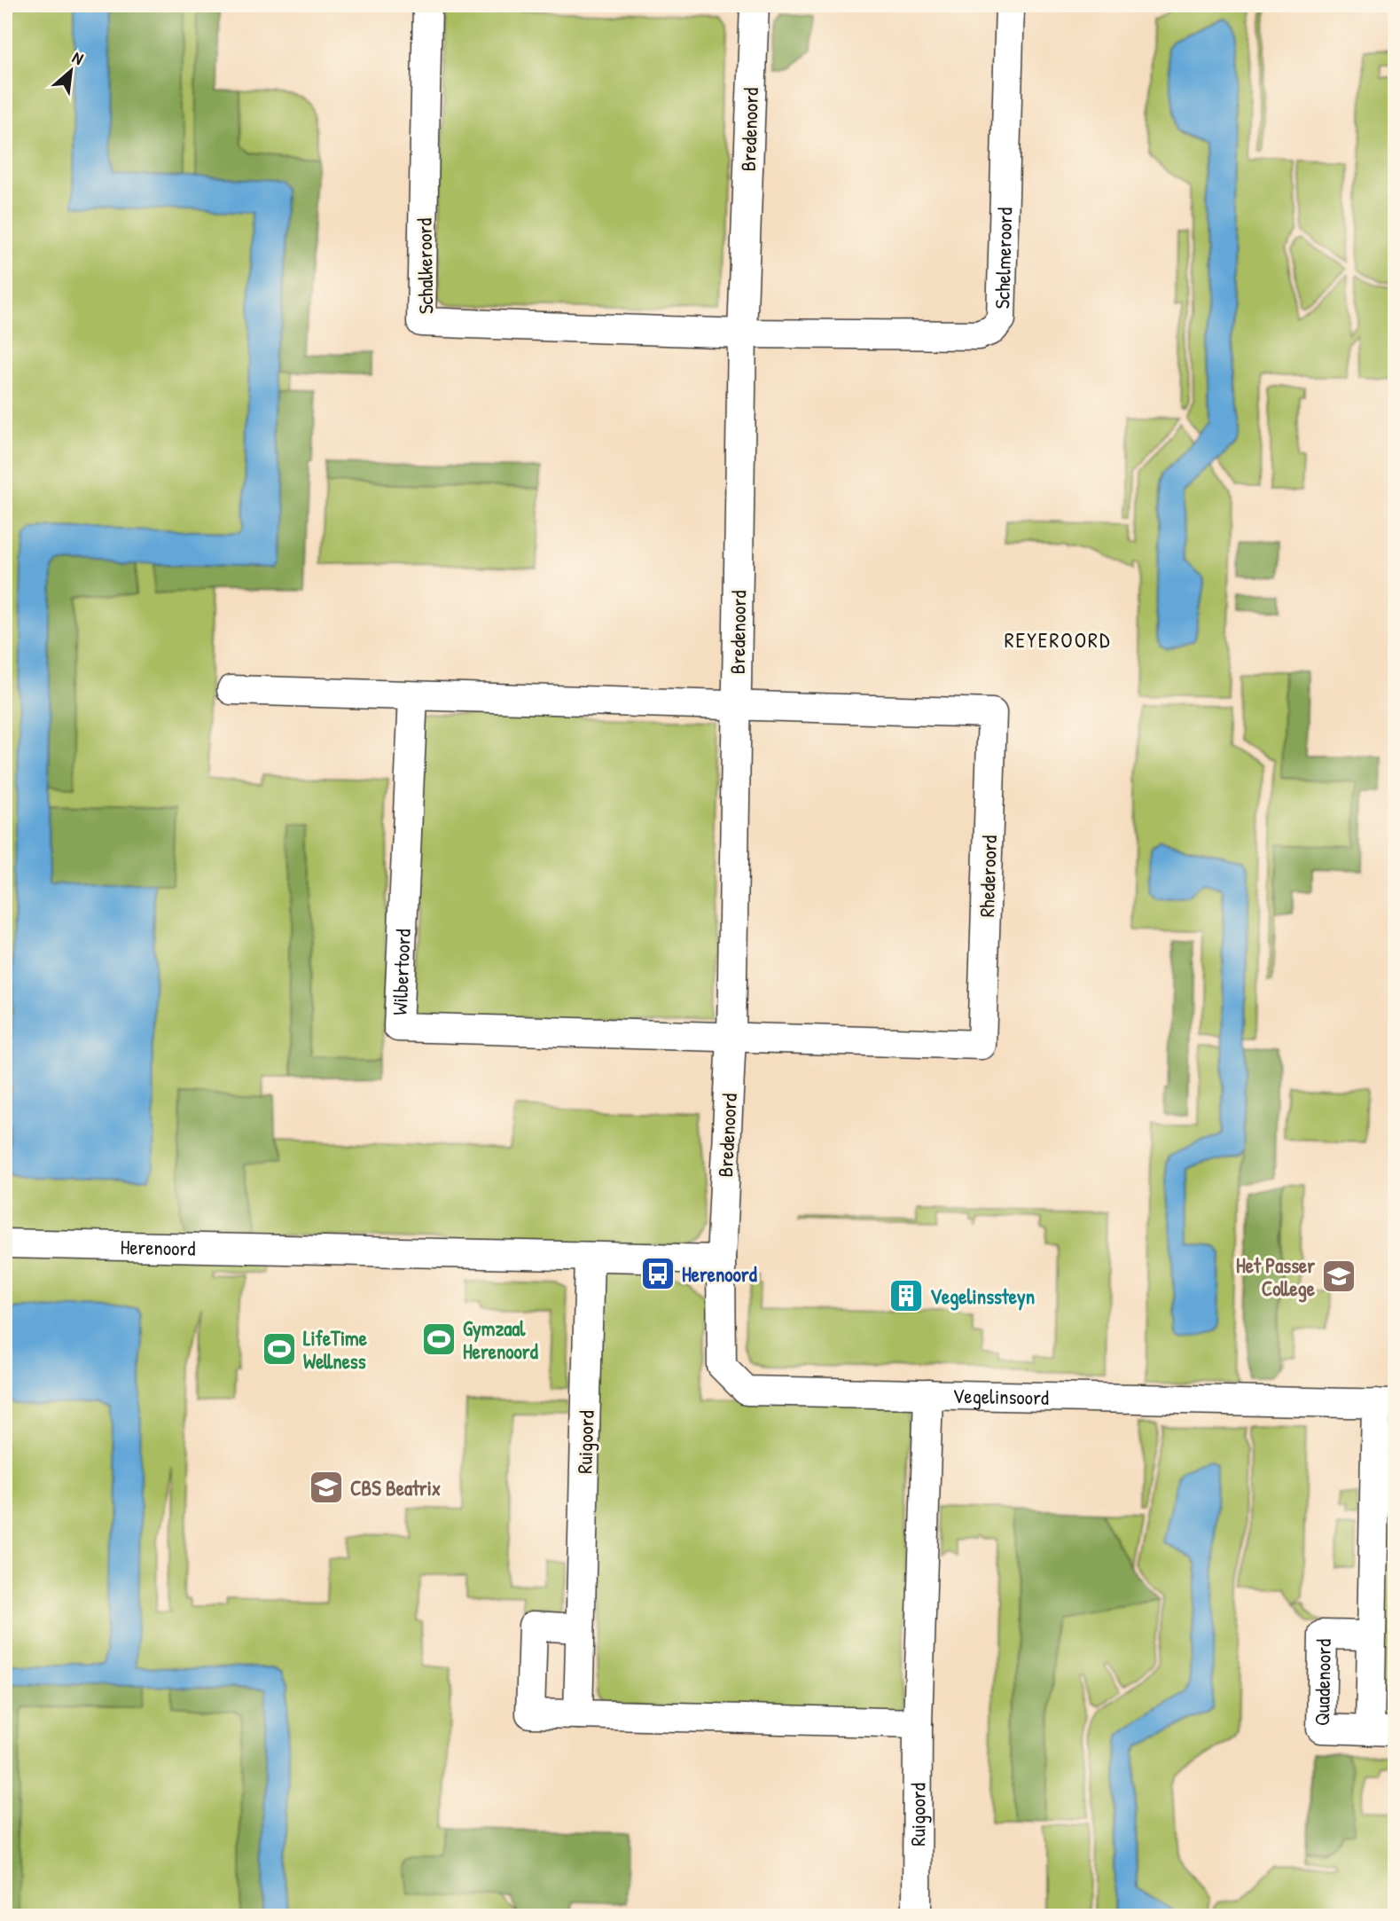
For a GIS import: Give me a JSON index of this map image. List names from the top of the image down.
{
  "streets": {
    "street": [
      "Bredenoord",
      "Schelmeroord",
      "Schalkeroord",
      "Rhederoord",
      "Wilbertoord",
      "Herenoord",
      "Vegelinsoord",
      "Ruigoord",
      "Quadenoord"
    ]
  },
  "crossings": [
    ["Bredenoord", "Schelmeroord"],
    ["Bredenoord", "Schalkeroord"],
    ["Bredenoord", "Rhederoord"],
    ["Bredenoord", "Wilbertoord"],
    ["Bredenoord", "Herenoord"],
    ["Bredenoord", "Vegelinsoord"],
    ["Schelmeroord", "Schalkeroord"],
    ["Rhederoord", "Wilbertoord"],
    ["Herenoord", "Vegelinsoord"],
    ["Herenoord", "Ruigoord"],
    ["Vegelinsoord", "Ruigoord"],
    ["Vegelinsoord", "Quadenoord"]
  ],
  "districts": ["REYEROORD"],
  "places": {
    "bus stop": ["Herenoord"],
    "school or university": ["Het Passer College", "CBS Beatrix"],
    "building": ["Vegelinssteyn"],
    "sports": ["Gymzaal Herenoord", "LifeTime Wellness"]
  },
  "north": "top right"
}
